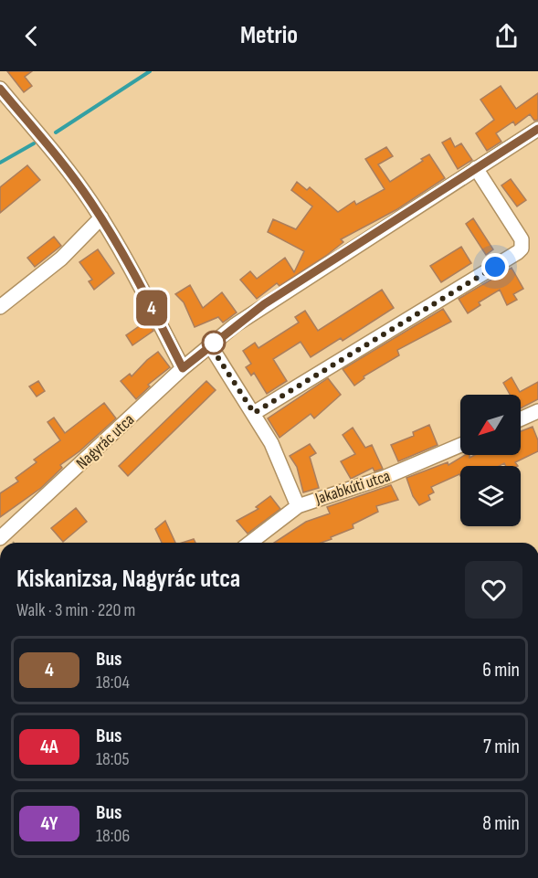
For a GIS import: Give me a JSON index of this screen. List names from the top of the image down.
{
  "streets": {
    "street": ["Nagyrác utca", "Jakabkúti utca"]
  },
  "lines": ["bus line 4"],
  "north": "bottom left",
  "page": {
    "header": "Metrio",
    "on_map": "4",
    "heading": ["Kiskanizsa, Nagyrác utca", "Walk · 3 min · 220 m"],
    "list": [
      {
        "mark": "4",
        "name": "Bus",
        "note": "18:04",
        "value": "6 min"
      },
      {
        "mark": "4A",
        "name": "Bus",
        "note": "18:05",
        "value": "7 min"
      },
      {
        "mark": "4Y",
        "name": "Bus",
        "note": "18:06",
        "value": "8 min"
      }
    ]
  }
}
